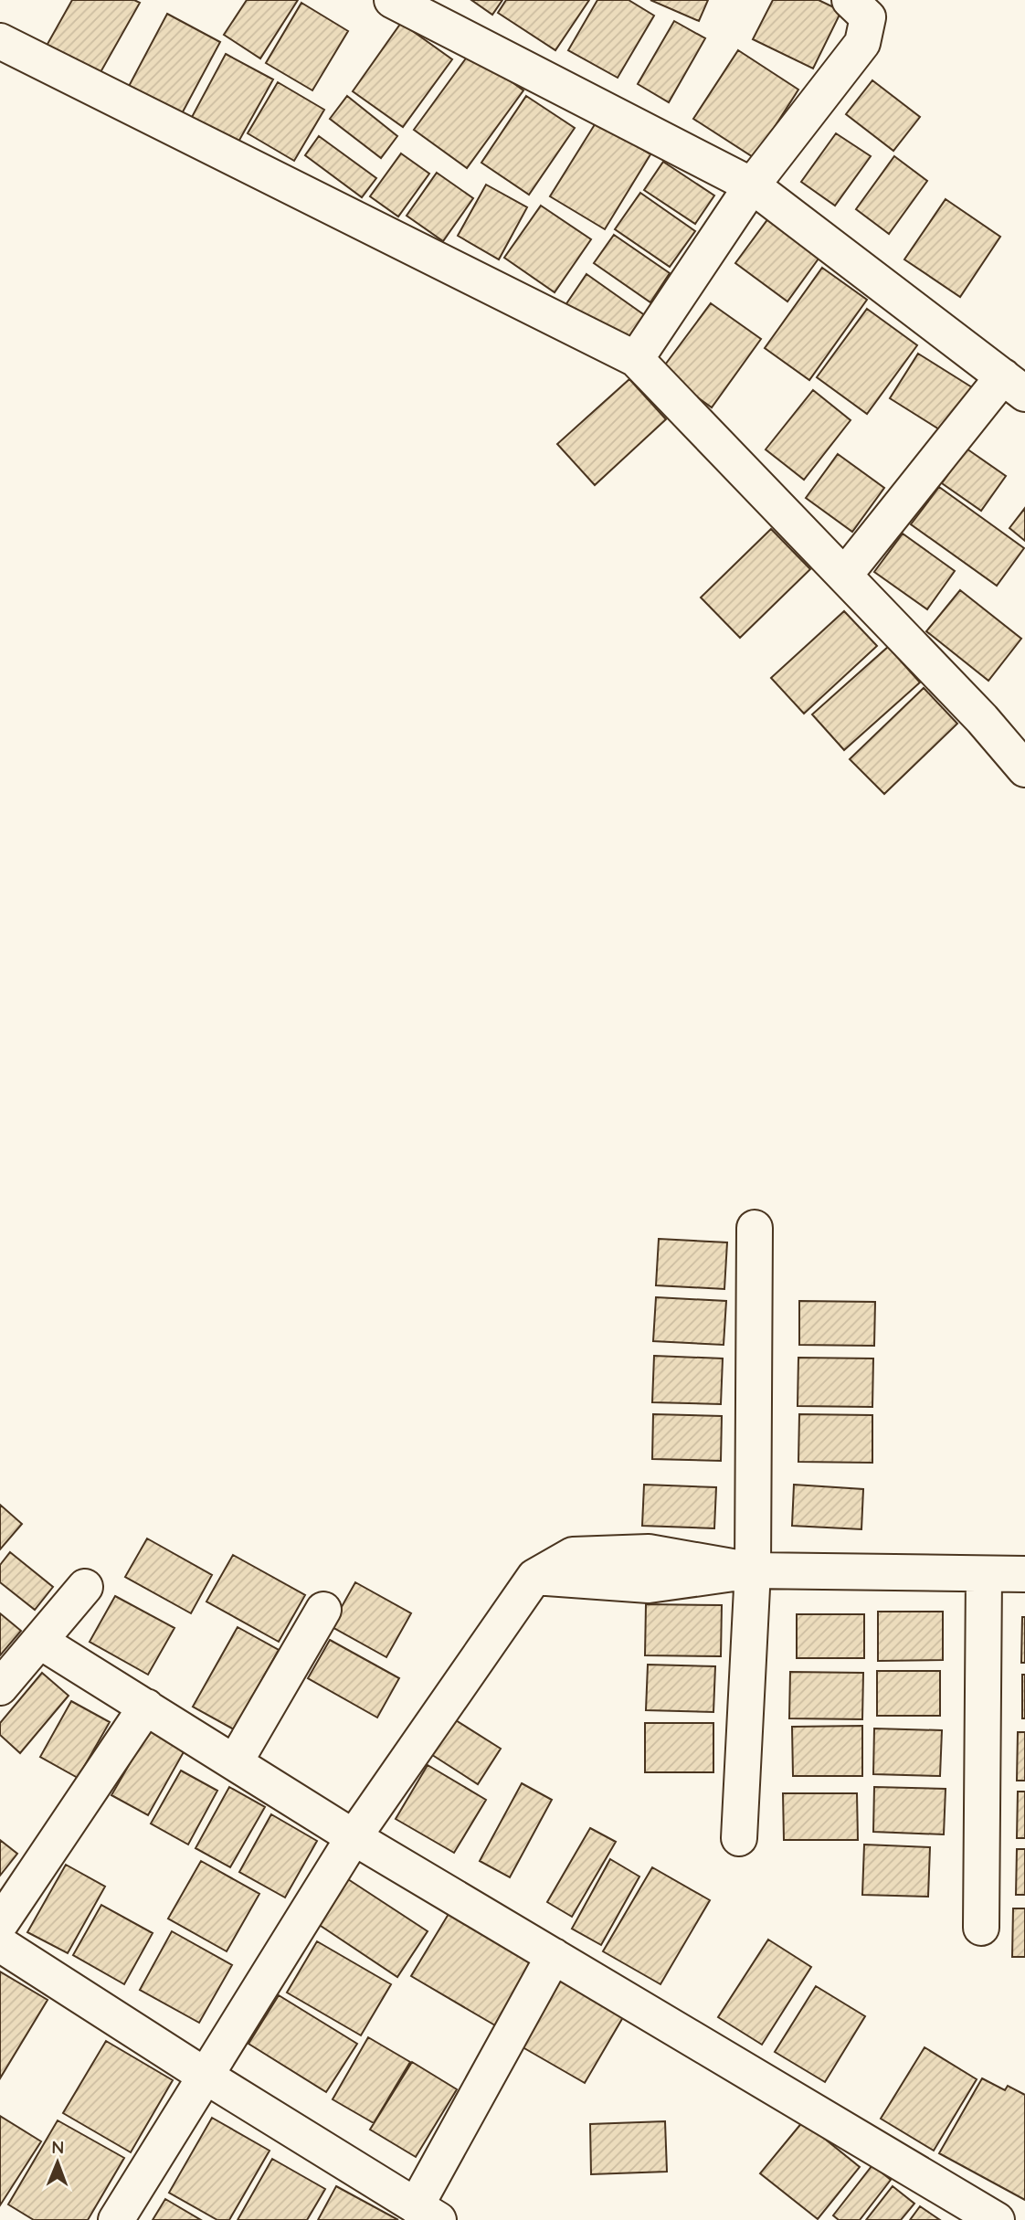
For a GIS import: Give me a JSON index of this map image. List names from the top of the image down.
{
  "north": "top"
}
